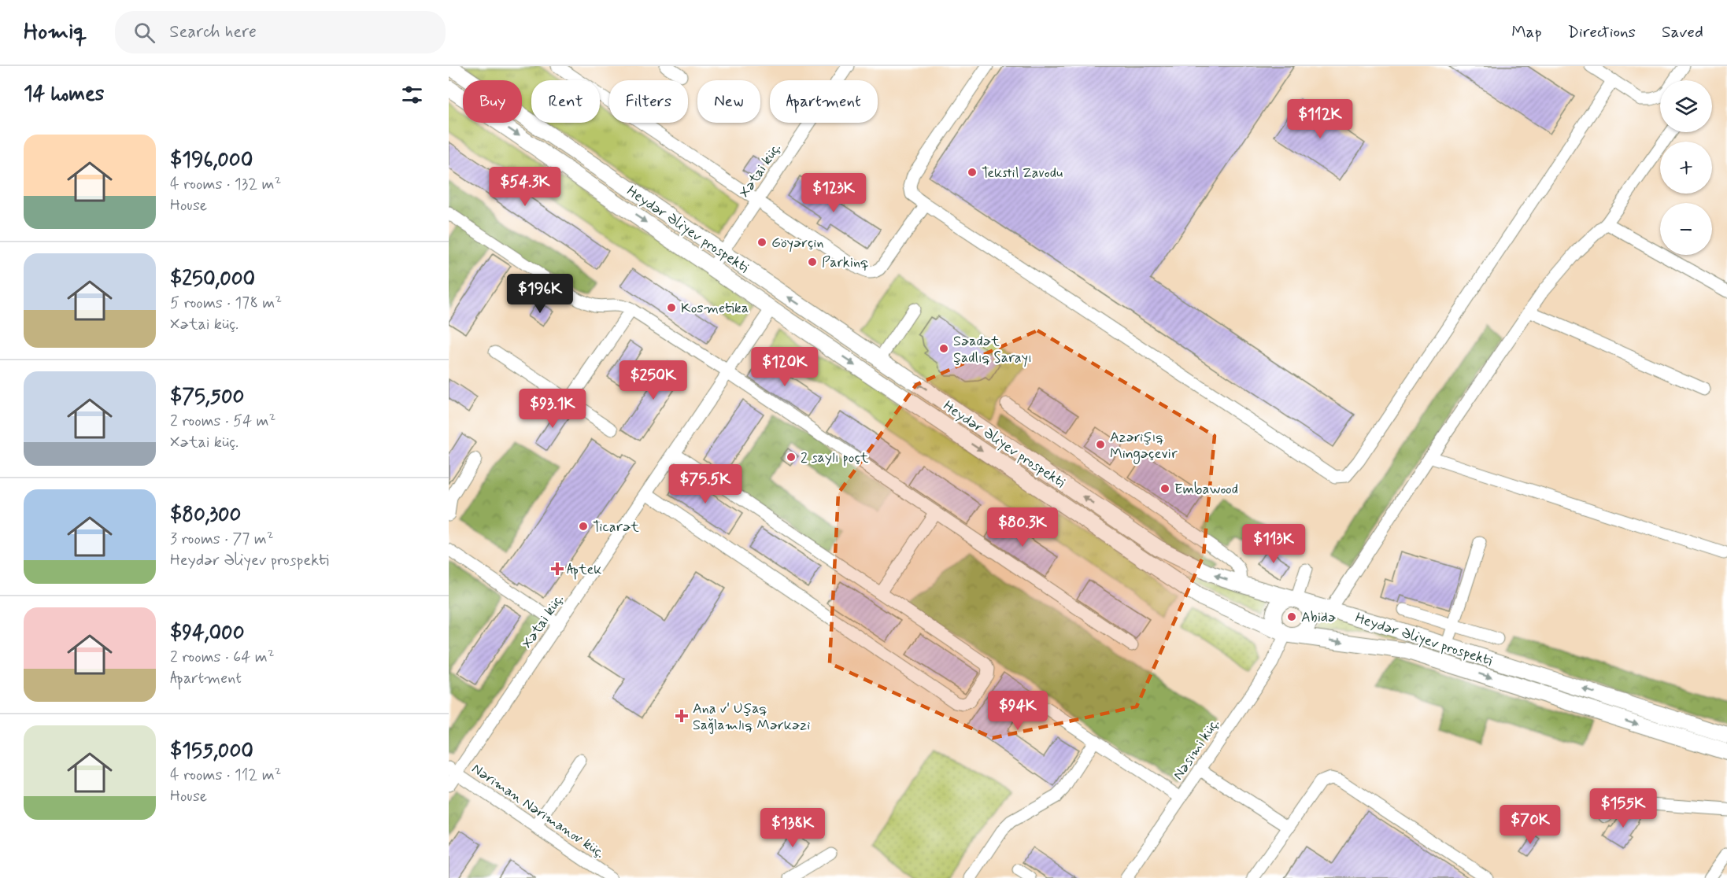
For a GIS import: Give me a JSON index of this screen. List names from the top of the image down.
{
  "streets": {
    "main road": ["Heydər Əliyev prospekti"],
    "street": ["Xətai küç.", "Nəsimi küç.", "Nəriman Nərimanov küç."]
  },
  "crossings": [
    ["Xətai küç.", "Heydər Əliyev prospekti"],
    ["Xətai küç.", "Nəriman Nərimanov küç."],
    ["Heydər Əliyev prospekti", "Nəsimi küç."]
  ],
  "places": {
    "other": [
      "Tekstil Zavodu",
      "Göyərçin",
      "Parkinq",
      "Kosmetika",
      "Səadət Şadlıq Sarayı",
      "Azərişıq Mingəçevir",
      "2 saylı poçt",
      "Embawood",
      "Ticarət",
      "Abidə"
    ],
    "health": ["Aptek", "Ana v' Uşaq Sağlamlıq Mərkəzi"]
  },
  "page": {
    "header": "Homiq",
    "search": "Search here",
    "nav": ["Map", "Directions", "Saved"],
    "heading": "14 homes",
    "map_buttons": ["+", "−"],
    "chip": [
      "Buy",
      "Rent",
      "Filters",
      "New",
      "Apartment"
    ],
    "price": [
      "$112K",
      "$54.3K",
      "$123K",
      "$196K",
      "$120K",
      "$250K",
      "$93.1K",
      "$75.5K",
      "$80.3K",
      "$113K",
      "$94K",
      "$155K",
      "$70K",
      "$138K"
    ],
    "list": [
      {
        "name": "$196,000",
        "note": "4 rooms · 132 m² · House"
      },
      {
        "name": "$250,000",
        "note": "5 rooms · 178 m² · Xətai küç."
      },
      {
        "name": "$75,500",
        "note": "2 rooms · 54 m² · Xətai küç."
      },
      {
        "name": "$80,300",
        "note": "3 rooms · 77 m² · Heydər Əliyev prospekti"
      },
      {
        "name": "$94,000",
        "note": "2 rooms · 64 m² · Apartment"
      },
      {
        "name": "$155,000",
        "note": "4 rooms · 112 m² · House"
      }
    ]
  }
}
